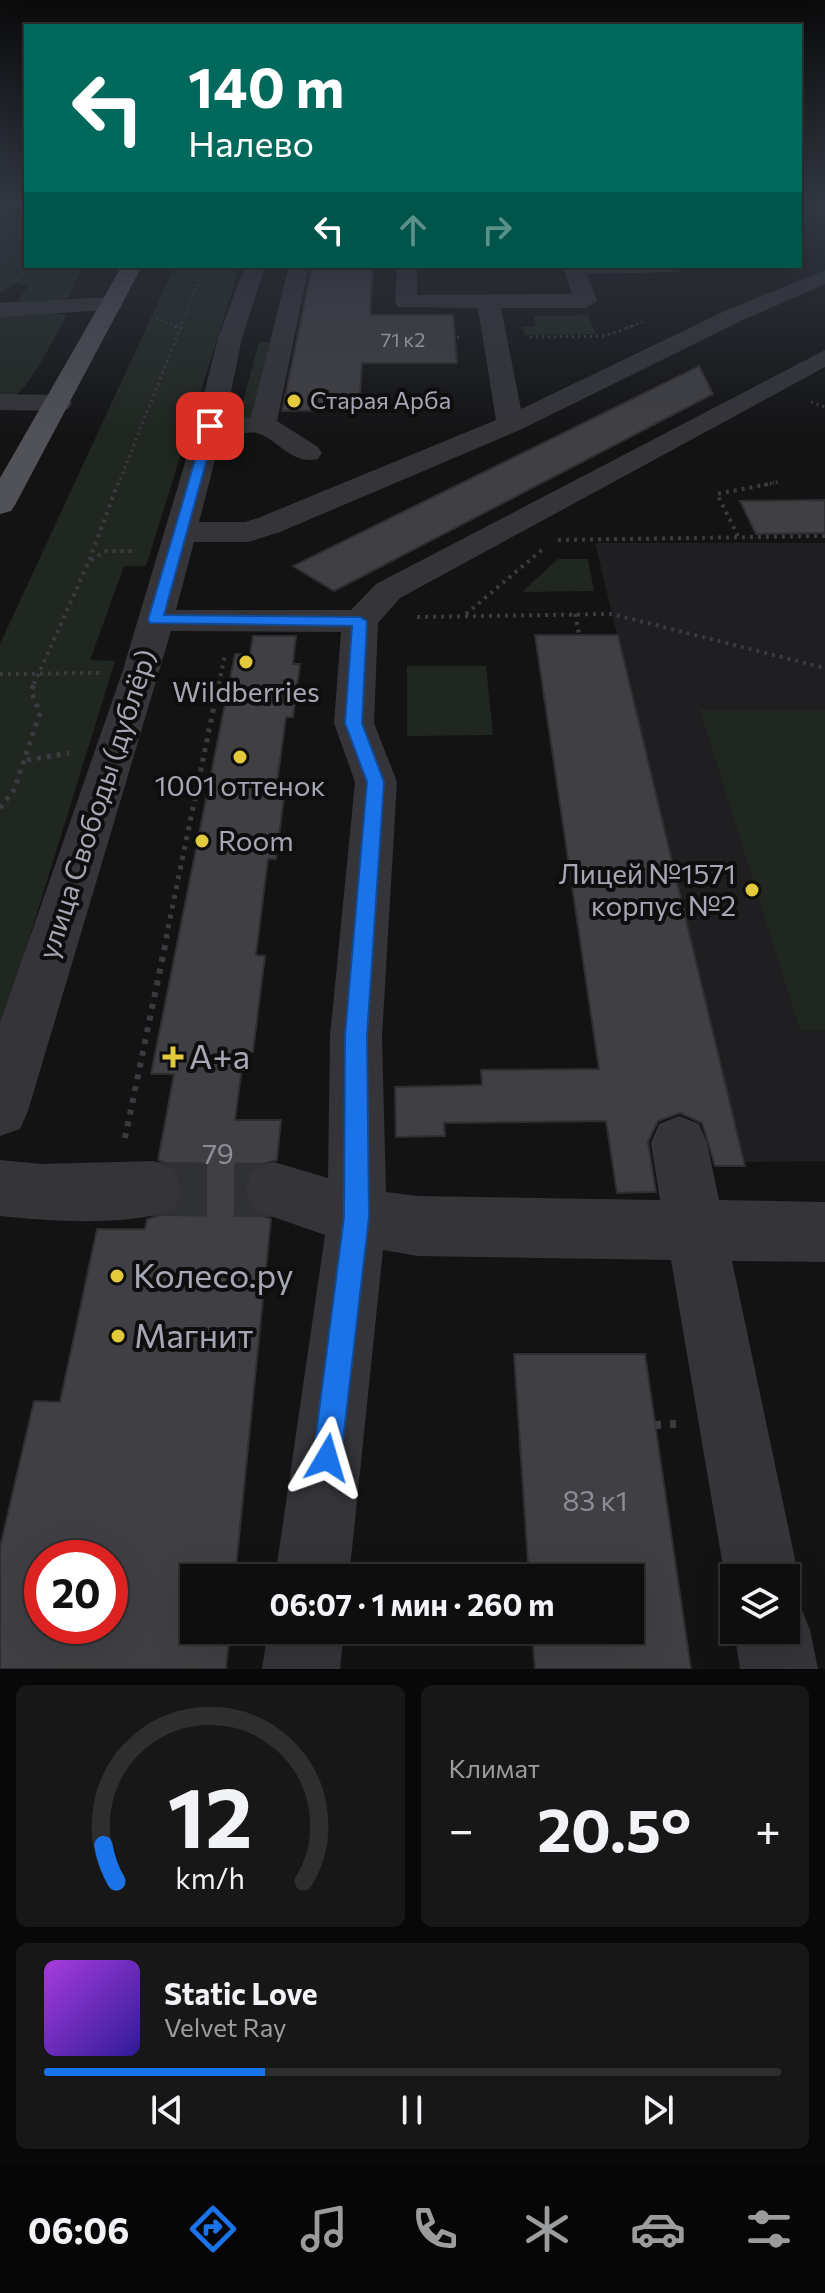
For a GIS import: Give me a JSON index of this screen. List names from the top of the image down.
{
  "streets": {
    "street": ["улица Свободы (дублёр)"]
  },
  "places": {
    "other": [
      "Старая Арба",
      "Wildberries",
      "1001 оттенок",
      "Room",
      "Лицей №1571 корпус №2",
      "Колесо.ру",
      "Магнит"
    ],
    "health": ["А+а"]
  },
  "house_numbers": ["71 к2", "79", "83 к1"],
  "page": {
    "turn": ["140 m", "Налево"],
    "limit": "20",
    "trip": "06:07 · 1 мин · 260 m",
    "tile": "Климат",
    "heat": ["−", "20.5°", "+"],
    "song": ["Static Love", "Velvet Ray"],
    "tabs": "06:06",
    "gauge": ["12", "km/h"]
  }
}
